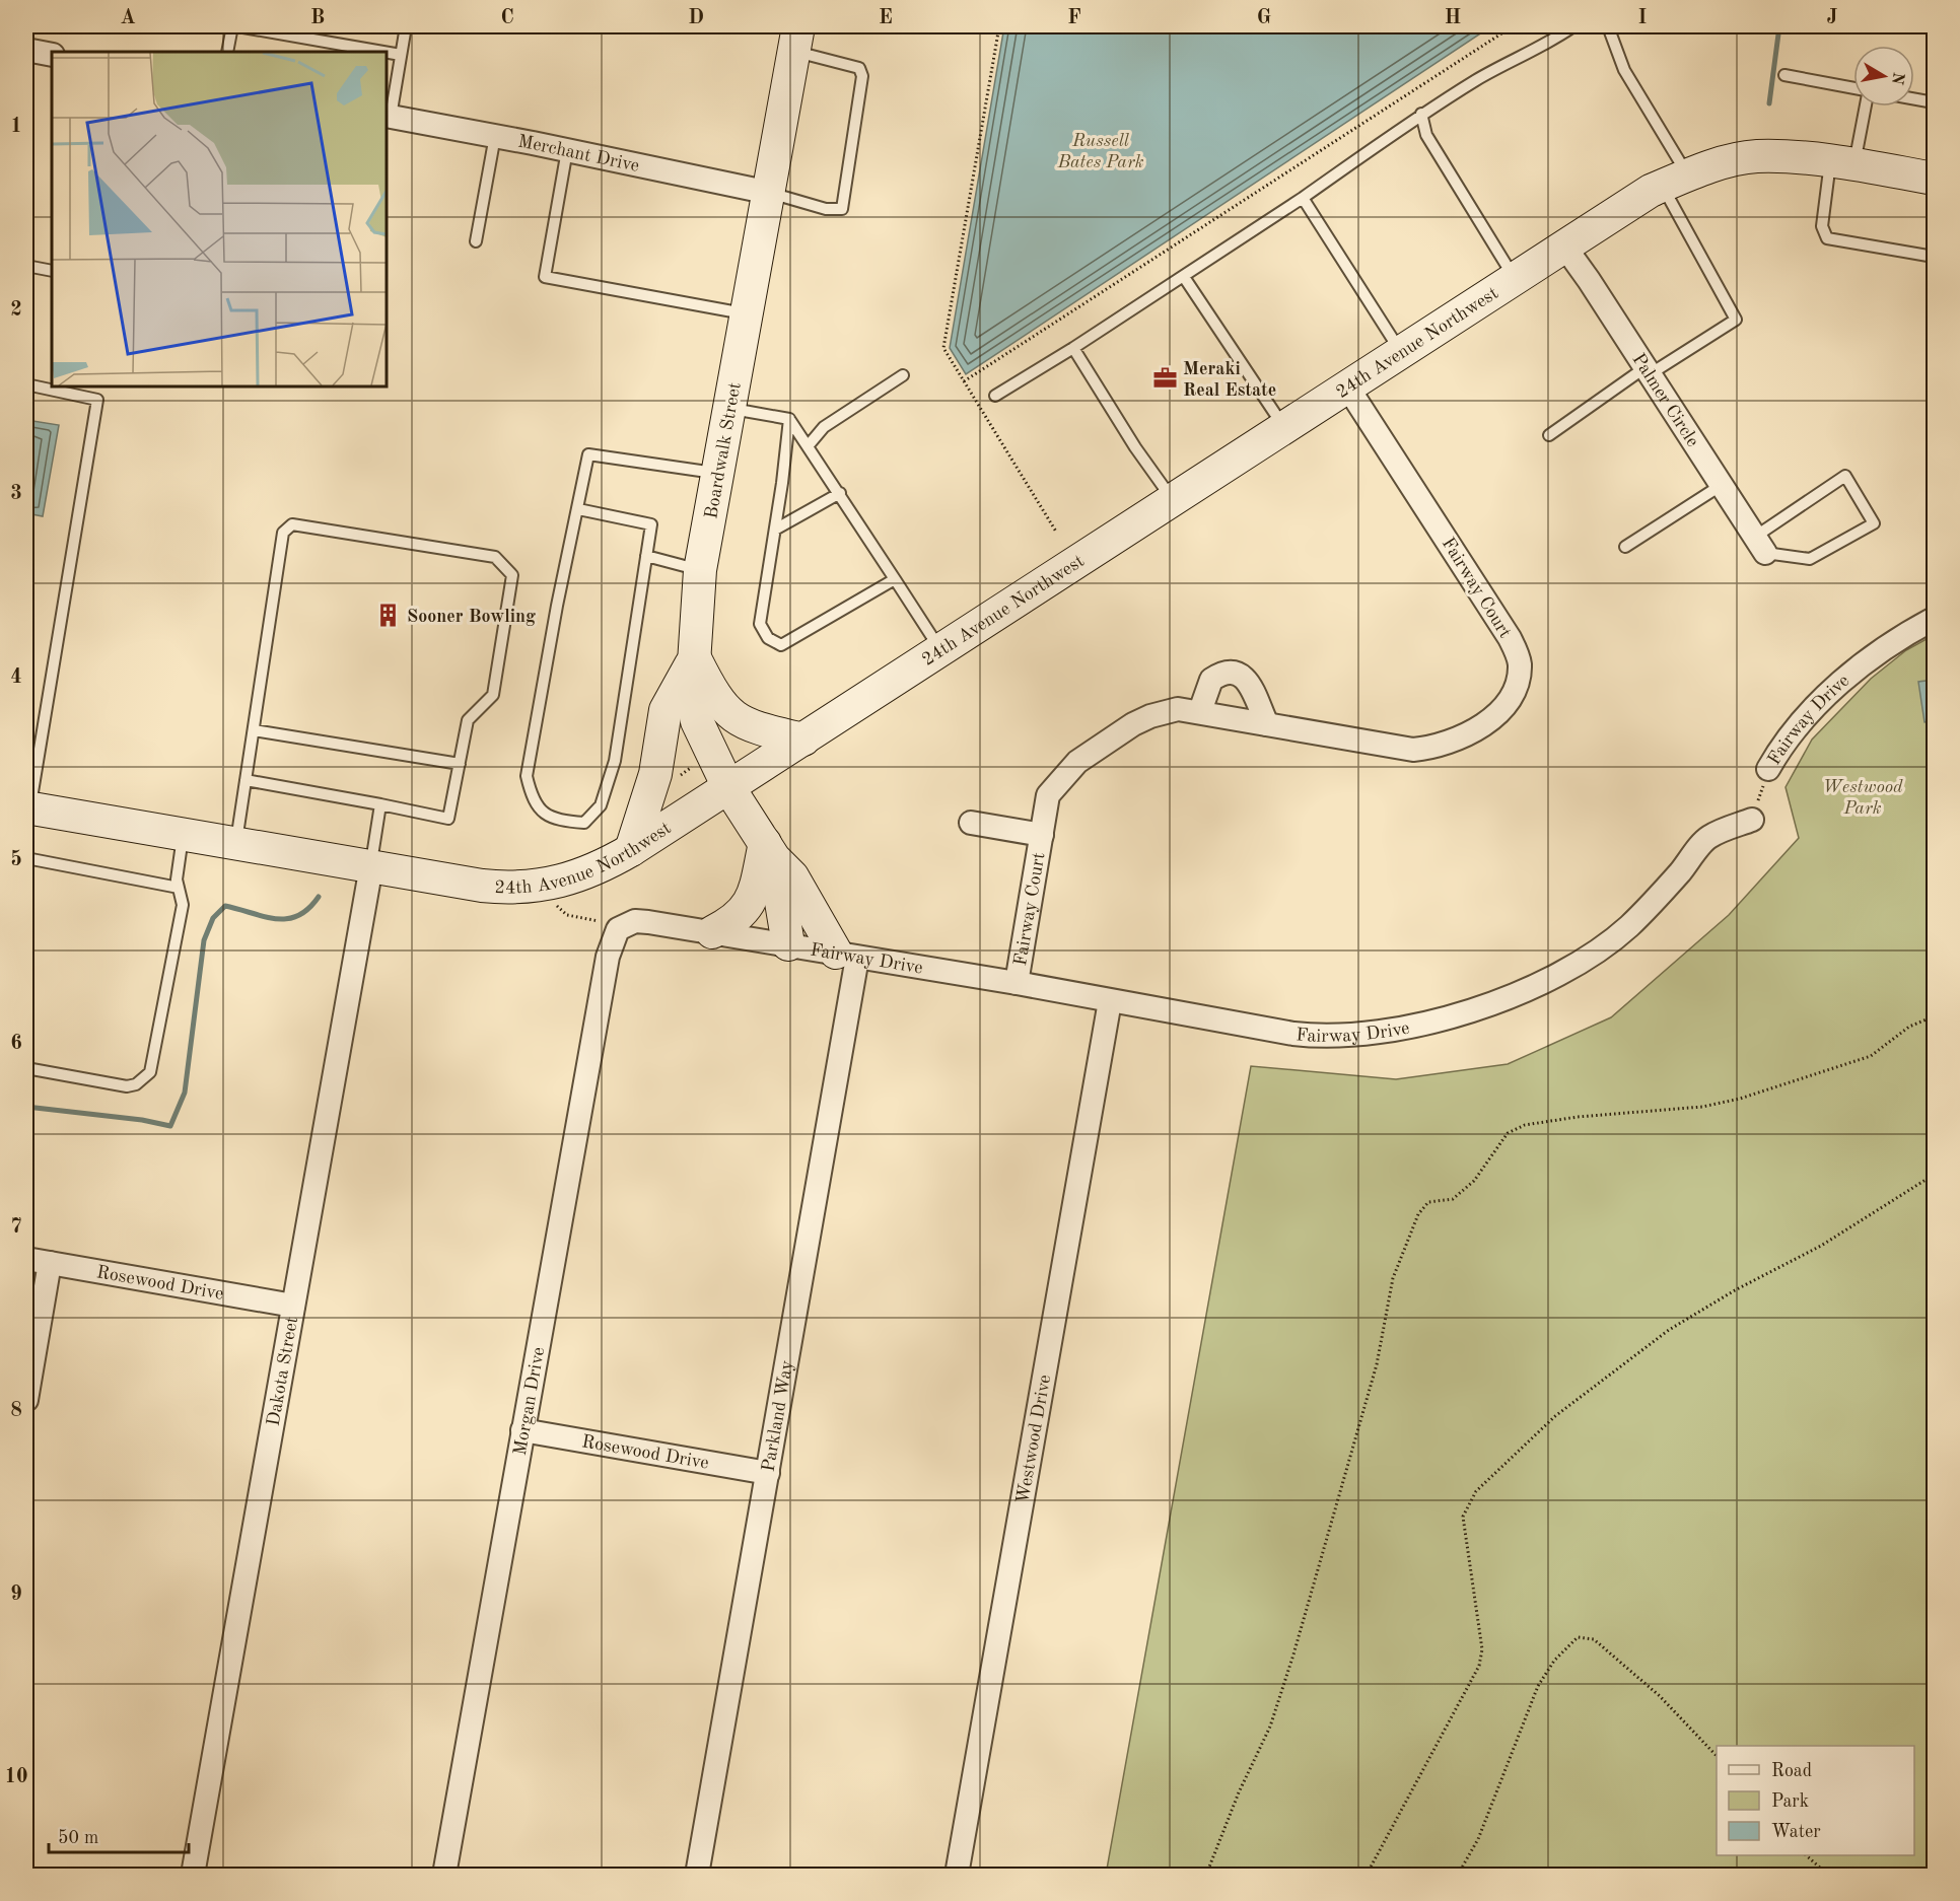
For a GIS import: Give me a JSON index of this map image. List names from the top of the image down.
{
  "streets": {
    "main road": ["24th Avenue Northwest", "Boardwalk Street"],
    "street": [
      "Merchant Drive",
      "Palmer Circle",
      "Fairway Court",
      "Fairway Drive",
      "Rosewood Drive",
      "Dakota Street",
      "Morgan Drive",
      "Parkland Way",
      "Westwood Drive"
    ]
  },
  "crossings": [
    ["Merchant Drive", "Boardwalk Street"],
    ["24th Avenue Northwest", "Palmer Circle"],
    ["24th Avenue Northwest", "Boardwalk Street"],
    ["24th Avenue Northwest", "Fairway Court"],
    ["24th Avenue Northwest", "Dakota Street"],
    ["Fairway Court", "Fairway Drive"],
    ["Fairway Drive", "Morgan Drive"],
    ["Fairway Drive", "Parkland Way"],
    ["Fairway Drive", "Westwood Drive"],
    ["Rosewood Drive", "Dakota Street"],
    ["Rosewood Drive", "Morgan Drive"],
    ["Rosewood Drive", "Parkland Way"]
  ],
  "parks": ["Russell Bates Park", "Westwood Park"],
  "places": {
    "office": ["Meraki Real Estate"],
    "building": ["Sooner Bowling"]
  },
  "legend": ["Road", "Park", "Water"],
  "scale_bar": "50 m",
  "north": "right",
  "grid": {
    "columns": [
      "A",
      "B",
      "C",
      "D",
      "E",
      "F",
      "G",
      "H",
      "I",
      "J"
    ],
    "rows": [
      "1",
      "2",
      "3",
      "4",
      "5",
      "6",
      "7",
      "8",
      "9",
      "10"
    ]
  }
}
